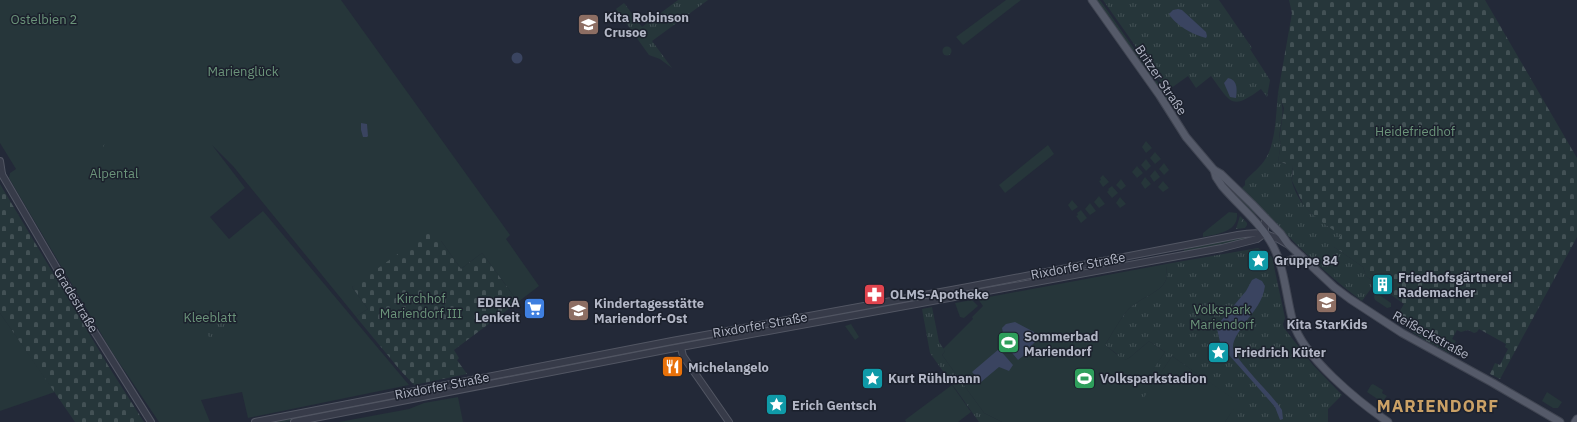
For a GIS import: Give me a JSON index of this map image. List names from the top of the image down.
{
  "streets": {
    "main road": ["Britzer Straße", "Reißeckstraße"],
    "street": ["Rixdorfer Straße", "Gradestraße"]
  },
  "crossings": [
    ["Britzer Straße", "Rixdorfer Straße"],
    ["Britzer Straße", "Reißeckstraße"]
  ],
  "districts": ["MARIENDORF"],
  "parks": [
    "Ostelbien 2",
    "Marienglück",
    "Heidefriedhof",
    "Alpental",
    "Kirchhof Mariendorf III",
    "Volkspark Mariendorf",
    "Kleeblatt"
  ],
  "places": {
    "school or university": ["Kita Robinson Crusoe", "Kita StarKids", "Kindertagesstätte Mariendorf-Ost"],
    "place": [
      "Gruppe 84",
      "Friedrich Küter",
      "Kurt Rühlmann",
      "Erich Gentsch"
    ],
    "building": ["Friedhofsgärtnerei Rademacher"],
    "pharmacy": ["OLMS-Apotheke"],
    "supermarket": ["EDEKA Lenkeit"],
    "sports": ["Sommerbad Mariendorf", "Volksparkstadion"],
    "restaurant": ["Michelangelo"]
  }
}
